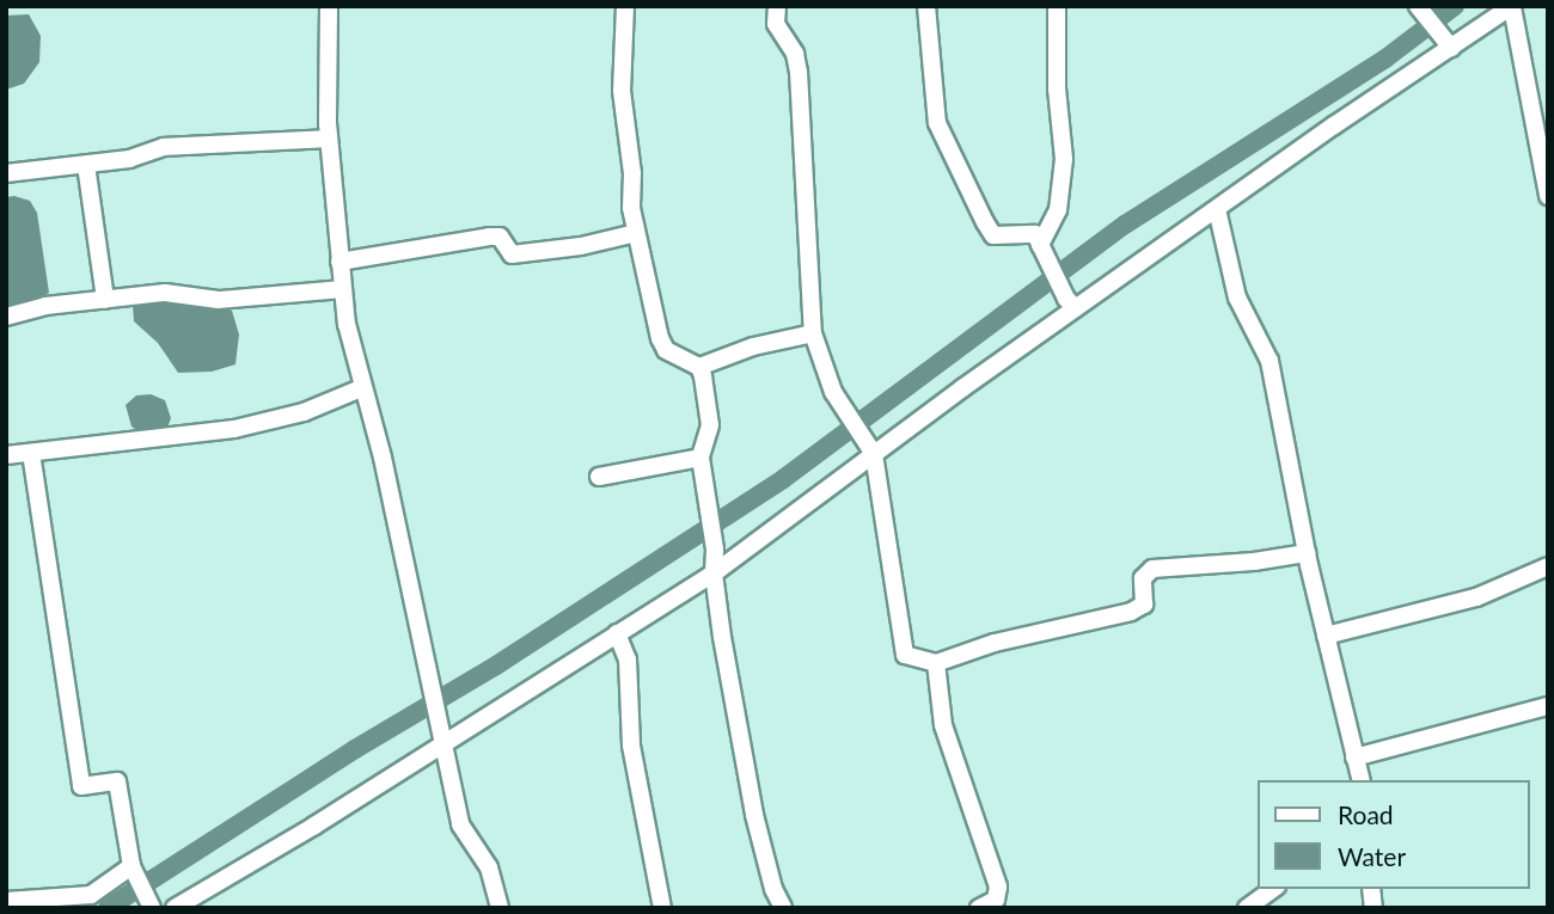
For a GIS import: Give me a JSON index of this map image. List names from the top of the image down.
{
  "legend": ["Road", "Water"]
}
